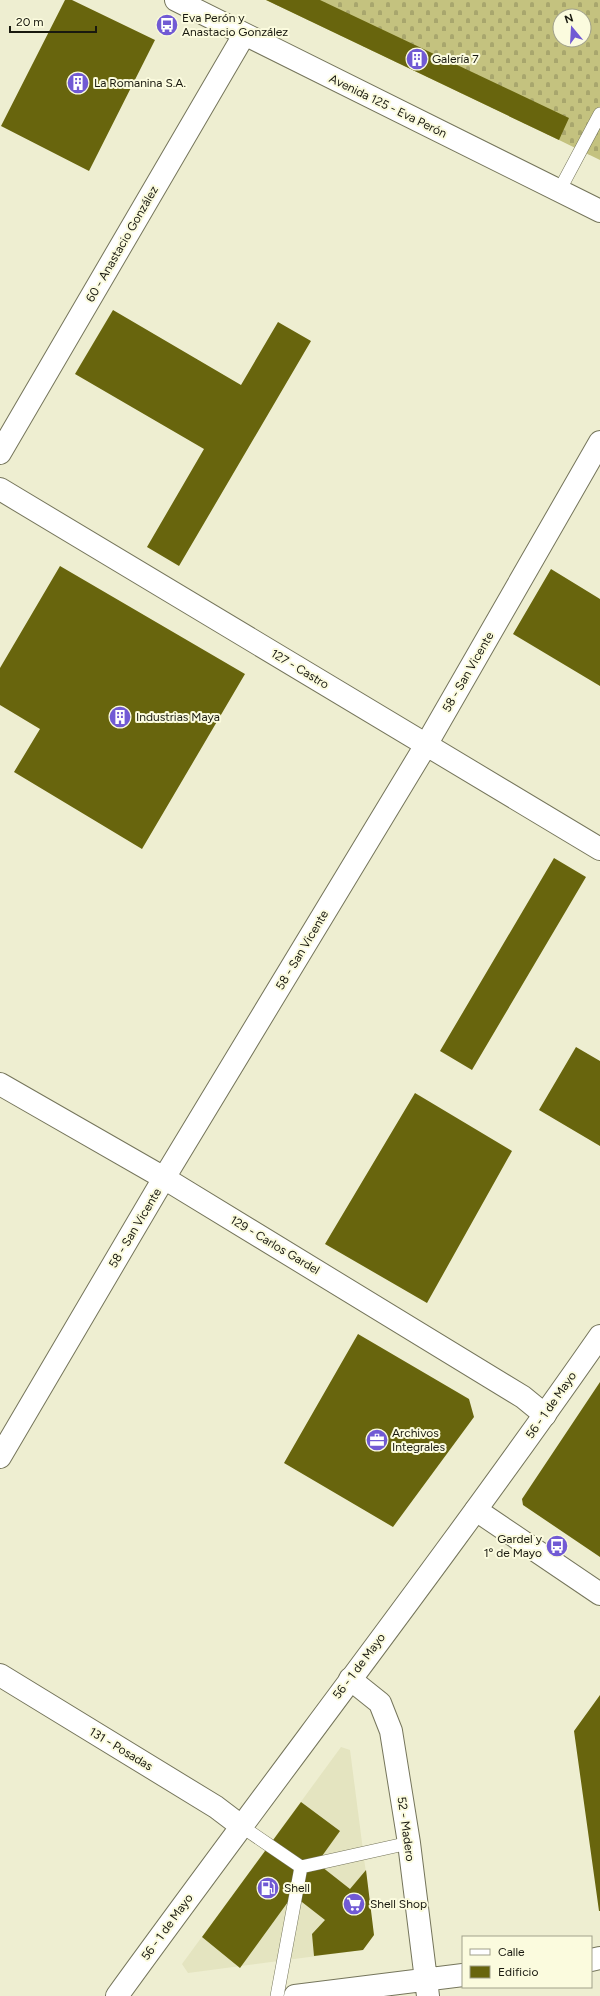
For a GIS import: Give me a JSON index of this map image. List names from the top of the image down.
{
  "streets": {
    "street": [
      "Avenida 125 - Eva Perón",
      "60 - Anastacio González",
      "127 - Castro",
      "58 - San Vicente",
      "129 - Carlos Gardel",
      "56 - 1 de Mayo",
      "131 - Posadas",
      "52 - Madero"
    ]
  },
  "crossings": [
    ["Avenida 125 - Eva Perón", "60 - Anastacio González"],
    ["127 - Castro", "58 - San Vicente"],
    ["58 - San Vicente", "129 - Carlos Gardel"],
    ["129 - Carlos Gardel", "56 - 1 de Mayo"],
    ["56 - 1 de Mayo", "131 - Posadas"],
    ["56 - 1 de Mayo", "52 - Madero"]
  ],
  "places": {
    "bus stop": ["Eva Perón y Anastacio González", "Gardel y 1º de Mayo"],
    "building": ["Galería 7", "La Romanina S.A.", "Industrias Maya"],
    "office": ["Archivos Integrales"],
    "fuel station": ["Shell"],
    "supermarket": ["Shell Shop"]
  },
  "legend": ["Calle", "Edificio"],
  "scale_bar": "20 m",
  "north": "top"
}
